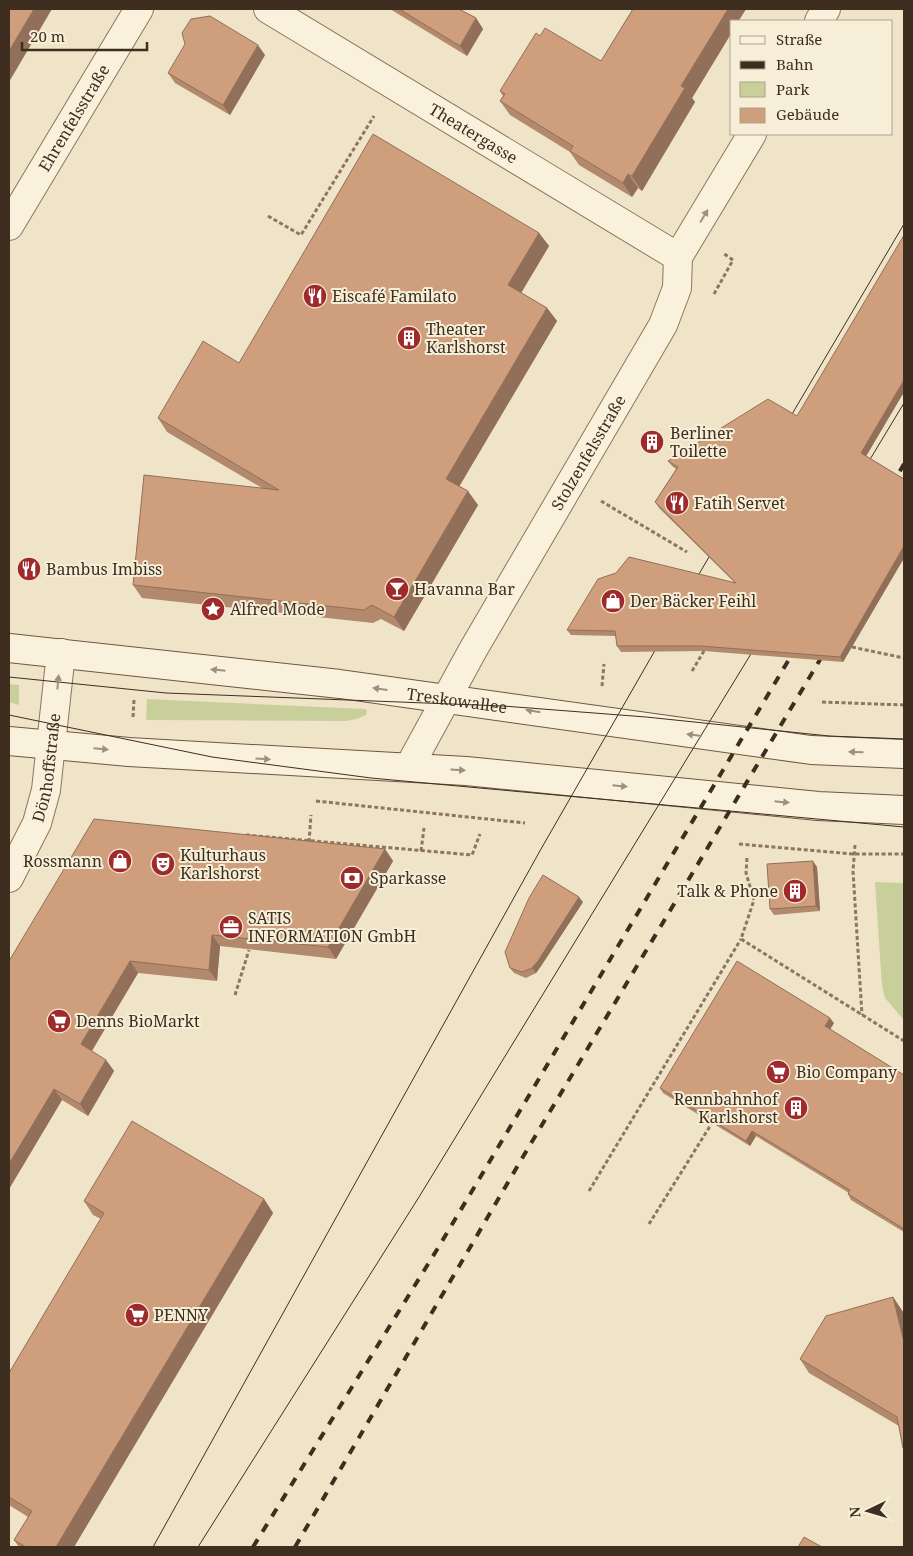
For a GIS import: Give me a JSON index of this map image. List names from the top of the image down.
{
  "streets": {
    "main road": [
      "Ehrenfelsstraße",
      "Theatergasse",
      "Stolzenfelsstraße",
      "Treskowallee",
      "Dönhoffstraße"
    ]
  },
  "crossings": [
    ["Theatergasse", "Stolzenfelsstraße"],
    ["Stolzenfelsstraße", "Treskowallee"],
    ["Treskowallee", "Dönhoffstraße"]
  ],
  "one_way": ["Dönhoffstraße"],
  "places": {
    "restaurant": ["Eiscafé Familato", "Fatih Servet", "Bambus Imbiss"],
    "building": [
      "Theater Karlshorst",
      "Berliner Toilette",
      "Talk & Phone",
      "Rennbahnhof Karlshorst"
    ],
    "bar": ["Havanna Bar"],
    "shop": ["Der Bäcker Feihl", "Rossmann"],
    "place": ["Alfred Mode"],
    "theatre": ["Kulturhaus Karlshorst"],
    "bank": ["Sparkasse"],
    "office": ["SATIS INFORMATION GmbH"],
    "supermarket": ["Denns BioMarkt", "Bio Company", "PENNY"]
  },
  "legend": [
    "Straße",
    "Bahn",
    "Park",
    "Gebäude"
  ],
  "scale_bar": "20 m",
  "north": "left"
}
